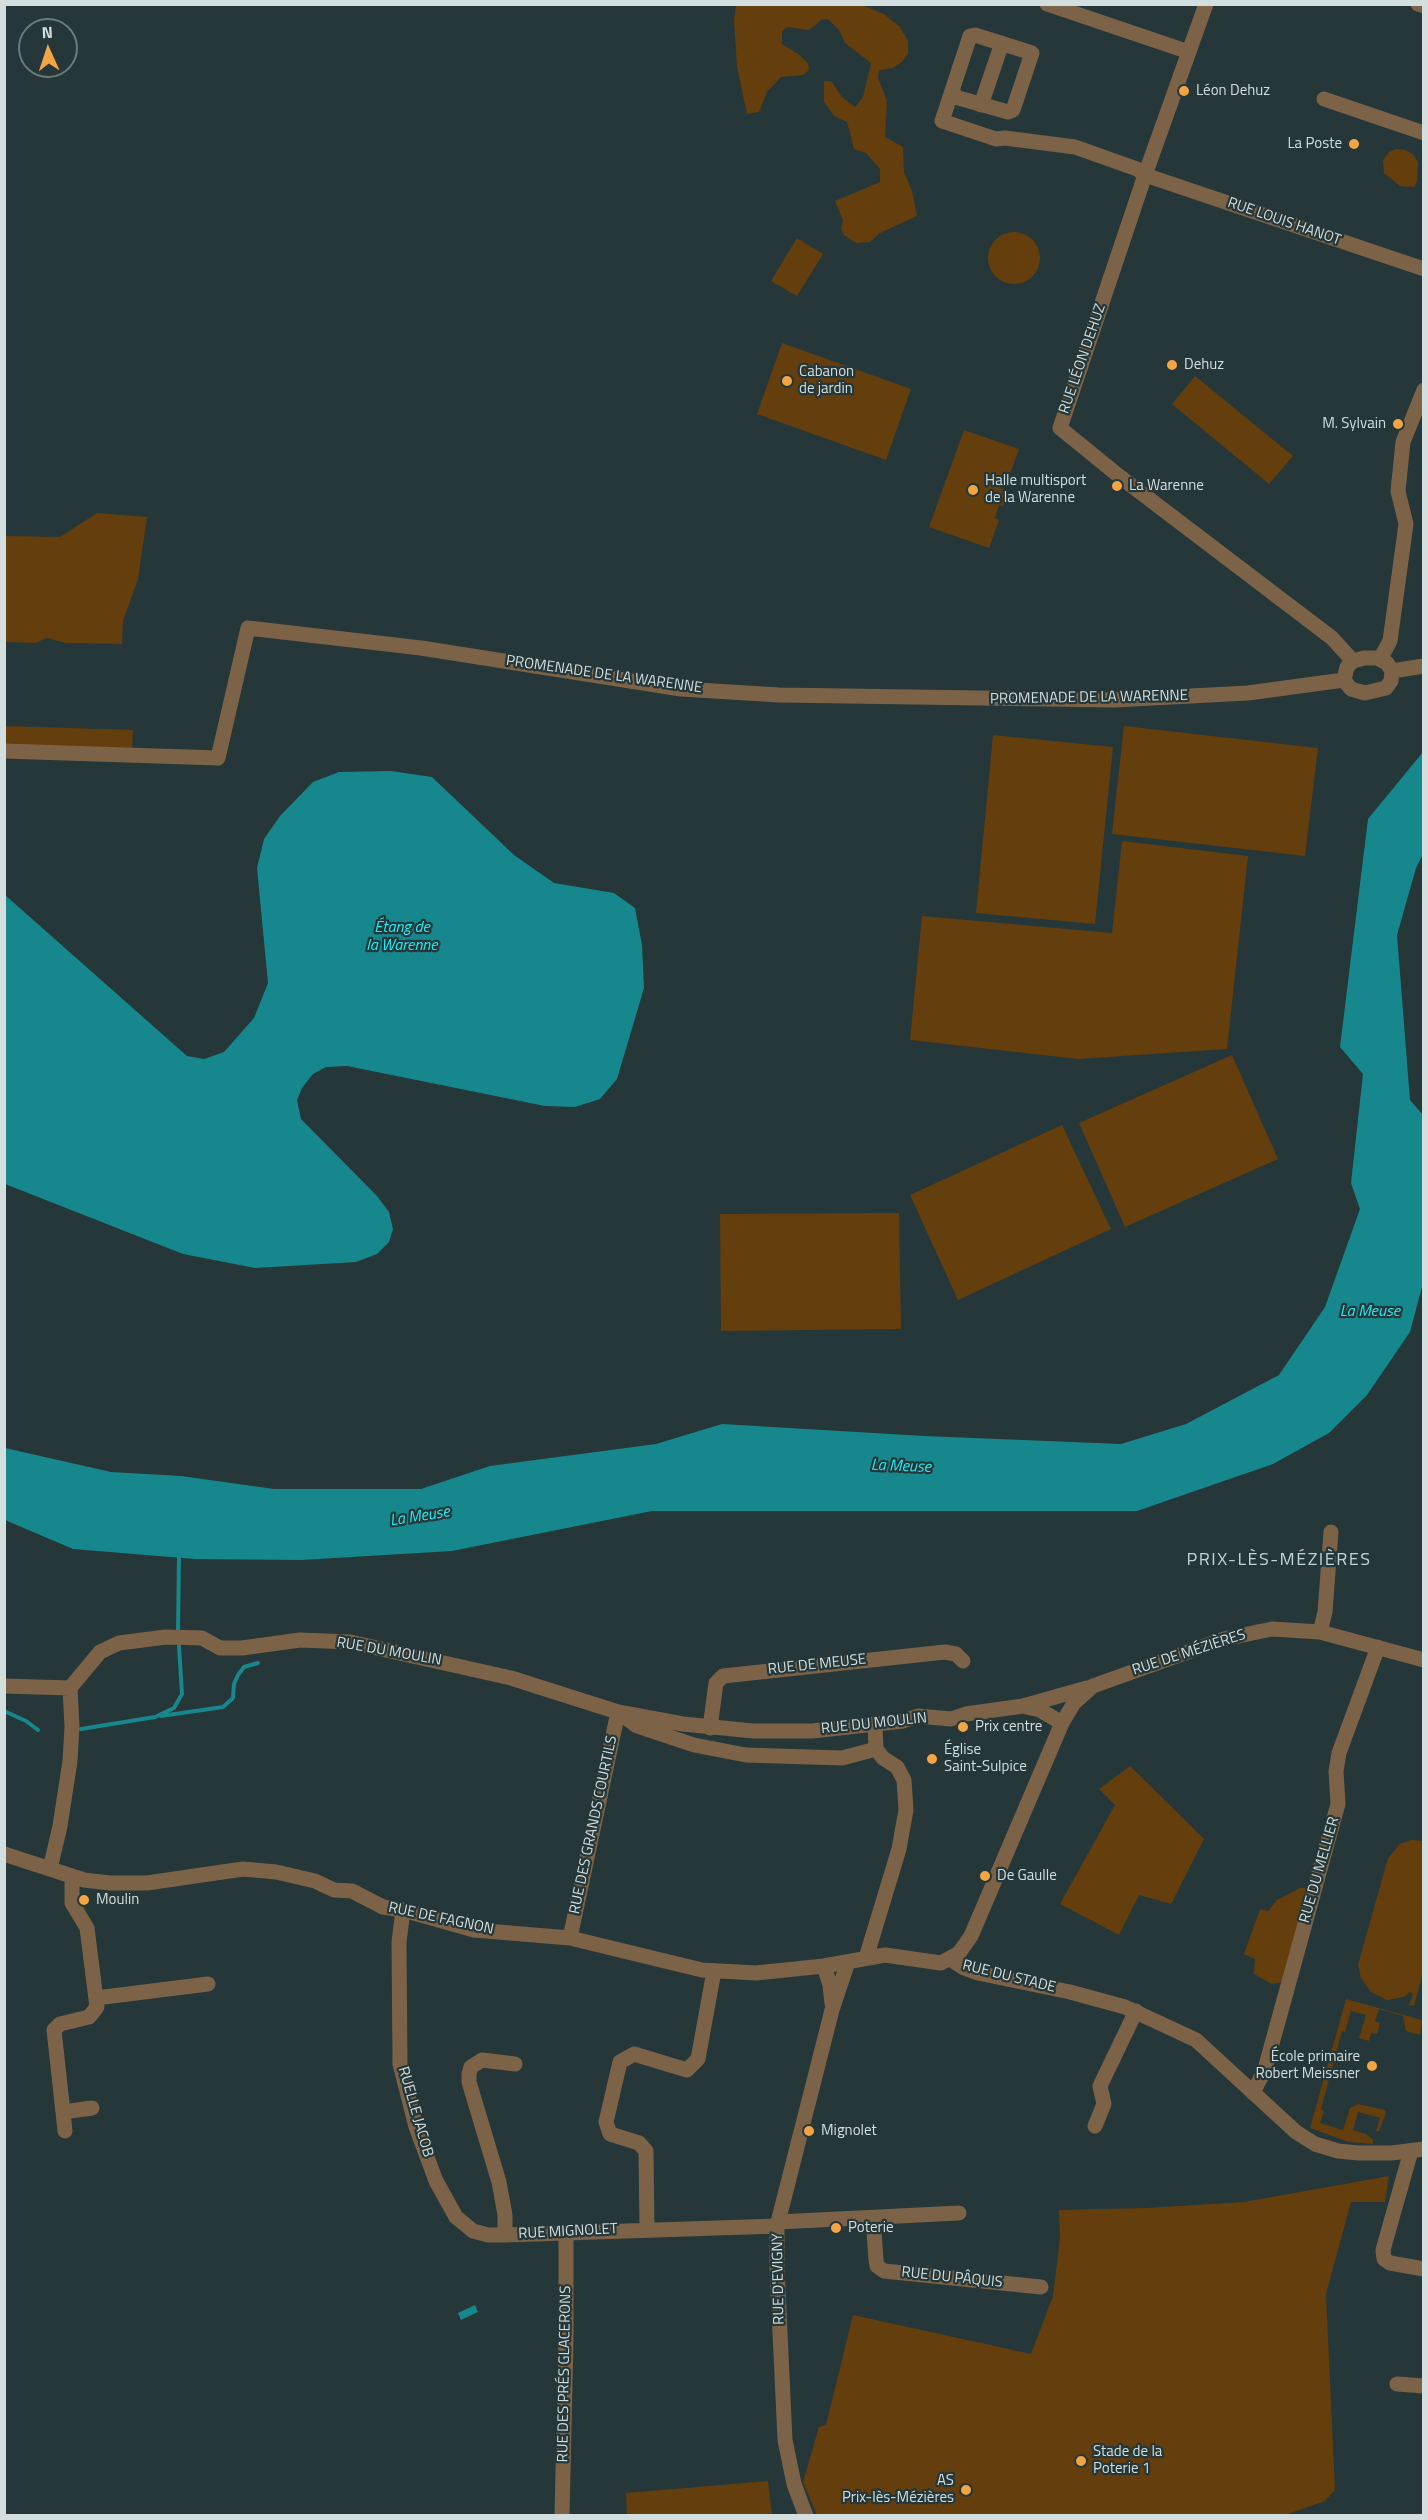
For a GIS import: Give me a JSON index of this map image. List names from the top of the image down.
{
  "streets": {
    "street": [
      "RUE LOUIS HANOT",
      "RUE LÉON DEHUZ",
      "PROMENADE DE LA WARENNE",
      "RUE DU MOULIN",
      "RUE DE MÉZIÈRES",
      "RUE DE MEUSE",
      "RUE DES GRANDS COURTILS",
      "RUE DU MELLIER",
      "RUE DE FAGNON",
      "RUE DU STADE",
      "RUELLE JACOB",
      "RUE MIGNOLET",
      "RUE DU PÂQUIS",
      "RUE D'EVIGNY",
      "RUE DES PRÉS GLACERONS"
    ]
  },
  "crossings": [
    ["RUE LOUIS HANOT", "RUE LÉON DEHUZ"],
    ["RUE LÉON DEHUZ", "PROMENADE DE LA WARENNE"],
    ["RUE DU MOULIN", "RUE DE MÉZIÈRES"],
    ["RUE DU MOULIN", "RUE DE MEUSE"],
    ["RUE DU MOULIN", "RUE DES GRANDS COURTILS"],
    ["RUE DE MÉZIÈRES", "RUE DU MELLIER"],
    ["RUE DES GRANDS COURTILS", "RUE DE FAGNON"],
    ["RUE DU MELLIER", "RUE DU STADE"],
    ["RUE DE FAGNON", "RUE DU STADE"],
    ["RUE DE FAGNON", "RUELLE JACOB"],
    ["RUE DE FAGNON", "RUE D'EVIGNY"],
    ["RUE DU STADE", "RUE D'EVIGNY"],
    ["RUELLE JACOB", "RUE MIGNOLET"],
    ["RUE MIGNOLET", "RUE D'EVIGNY"],
    ["RUE MIGNOLET", "RUE DES PRÉS GLACERONS"]
  ],
  "districts": ["PRIX-LÈS-MÉZIÈRES"],
  "water": ["Étang de la Warenne", "La Meuse"],
  "places": [
    "Léon Dehuz",
    "La Poste",
    "Dehuz",
    "Cabanon de jardin",
    "M. Sylvain",
    "La Warenne",
    "Halle multisport de la Warenne",
    "Prix centre",
    "Église Saint-Sulpice",
    "De Gaulle",
    "Moulin",
    "École primaire Robert Meissner",
    "Mignolet",
    "Poterie",
    "Stade de la Poterie 1",
    "AS Prix-lès-Mézières"
  ],
  "north": "top"
}
